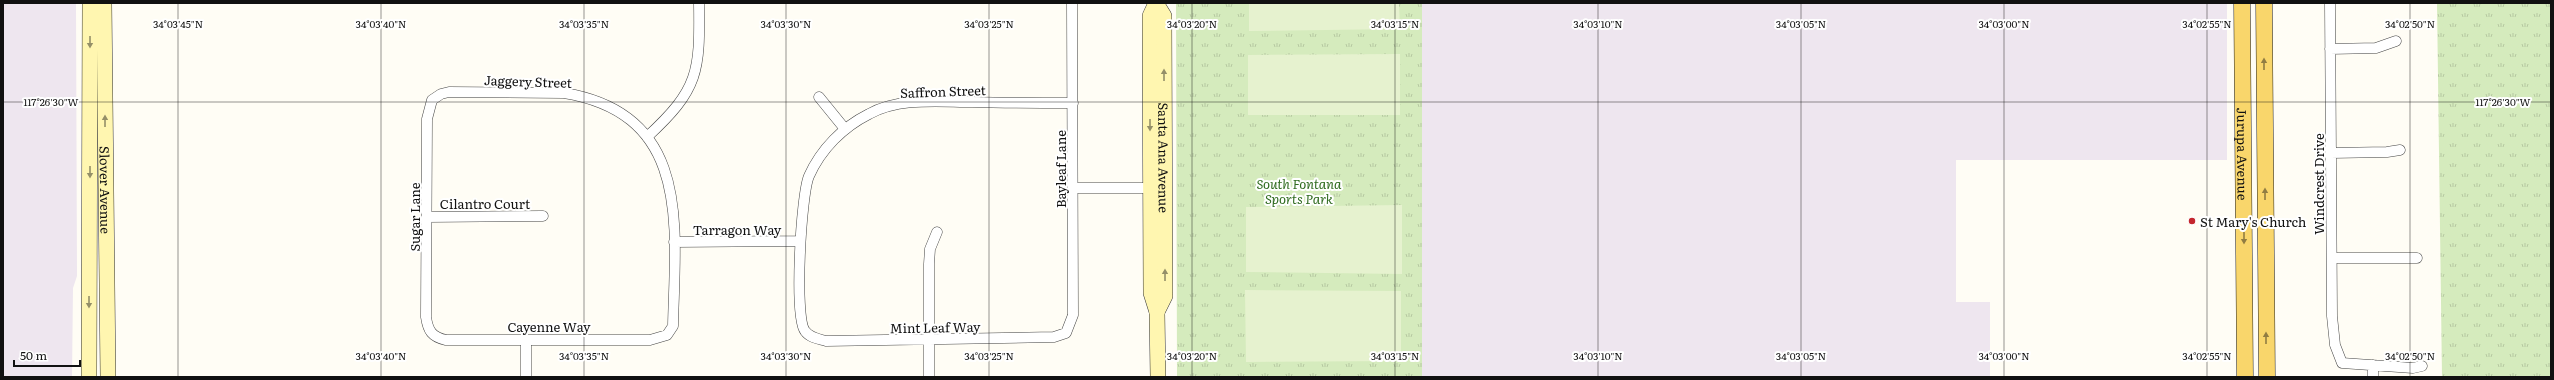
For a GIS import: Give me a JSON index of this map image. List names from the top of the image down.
{
  "streets": {
    "main road": ["Jurupa Avenue", "Santa Ana Avenue", "Slover Avenue"],
    "street": [
      "Jaggery Street",
      "Saffron Street",
      "Bayleaf Lane",
      "Windcrest Drive",
      "Cilantro Court",
      "Sugar Lane",
      "Tarragon Way",
      "Cayenne Way",
      "Mint Leaf Way"
    ]
  },
  "crossings": [
    ["Jaggery Street", "Sugar Lane"],
    ["Jaggery Street", "Tarragon Way"],
    ["Jaggery Street", "Cayenne Way"],
    ["Saffron Street", "Bayleaf Lane"],
    ["Saffron Street", "Tarragon Way"],
    ["Saffron Street", "Mint Leaf Way"],
    ["Bayleaf Lane", "Mint Leaf Way"],
    ["Cilantro Court", "Sugar Lane"],
    ["Sugar Lane", "Cayenne Way"]
  ],
  "parks": ["South Fontana Sports Park"],
  "places": ["St Mary's Church"],
  "scale_bar": "50 m",
  "coordinates": [
    "34°03'45\"N",
    "34°03'40\"N",
    "34°03'35\"N",
    "34°03'30\"N",
    "34°03'25\"N",
    "34°03'20\"N",
    "34°03'15\"N",
    "34°03'10\"N",
    "34°03'05\"N",
    "34°03'00\"N",
    "34°02'55\"N",
    "34°02'50\"N",
    "117°26'30\"W"
  ]
}
